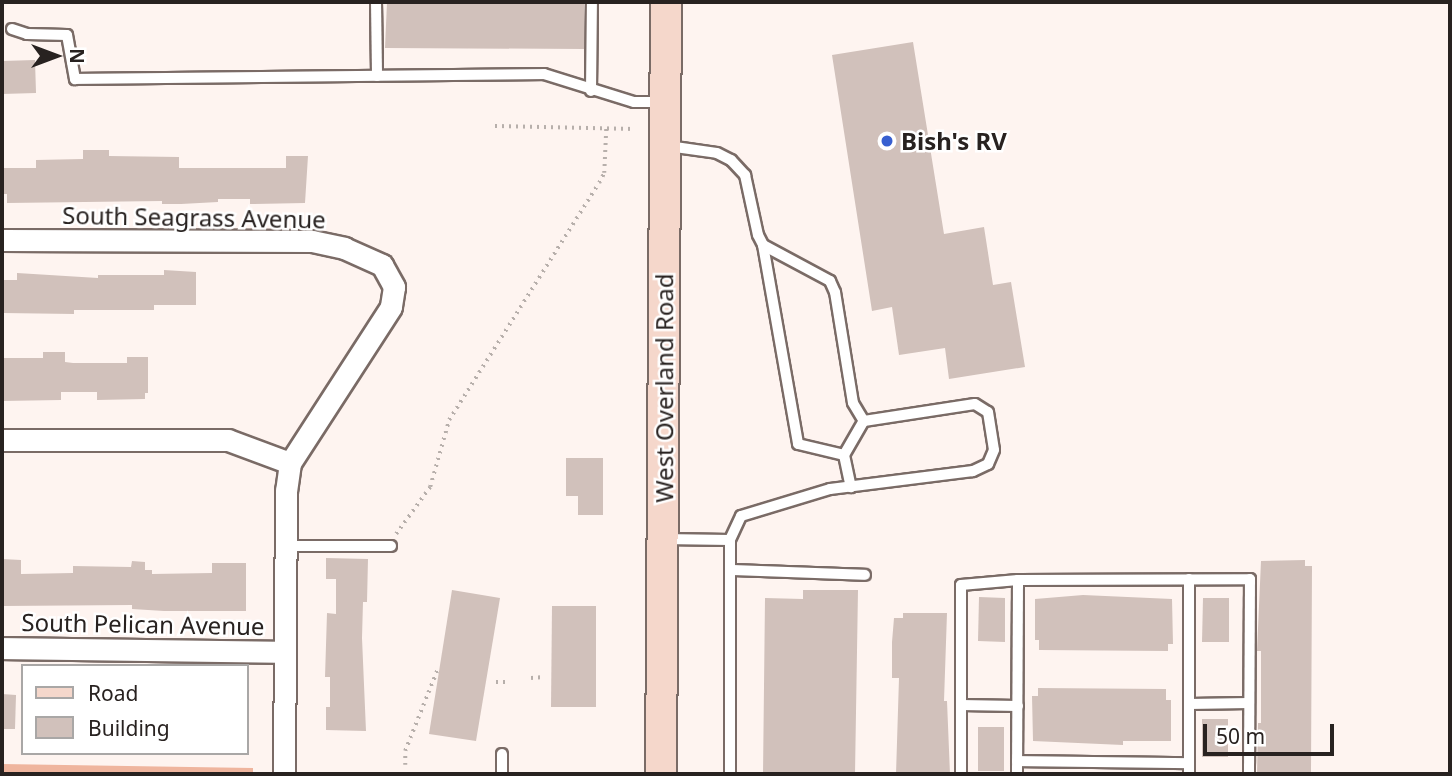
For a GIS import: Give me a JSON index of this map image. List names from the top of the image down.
{
  "streets": {
    "street": ["South Seagrass Avenue", "West Overland Road", "South Pelican Avenue"]
  },
  "places": ["Bish's RV"],
  "legend": ["Road", "Building"],
  "scale_bar": "50 m",
  "north": "right"
}
